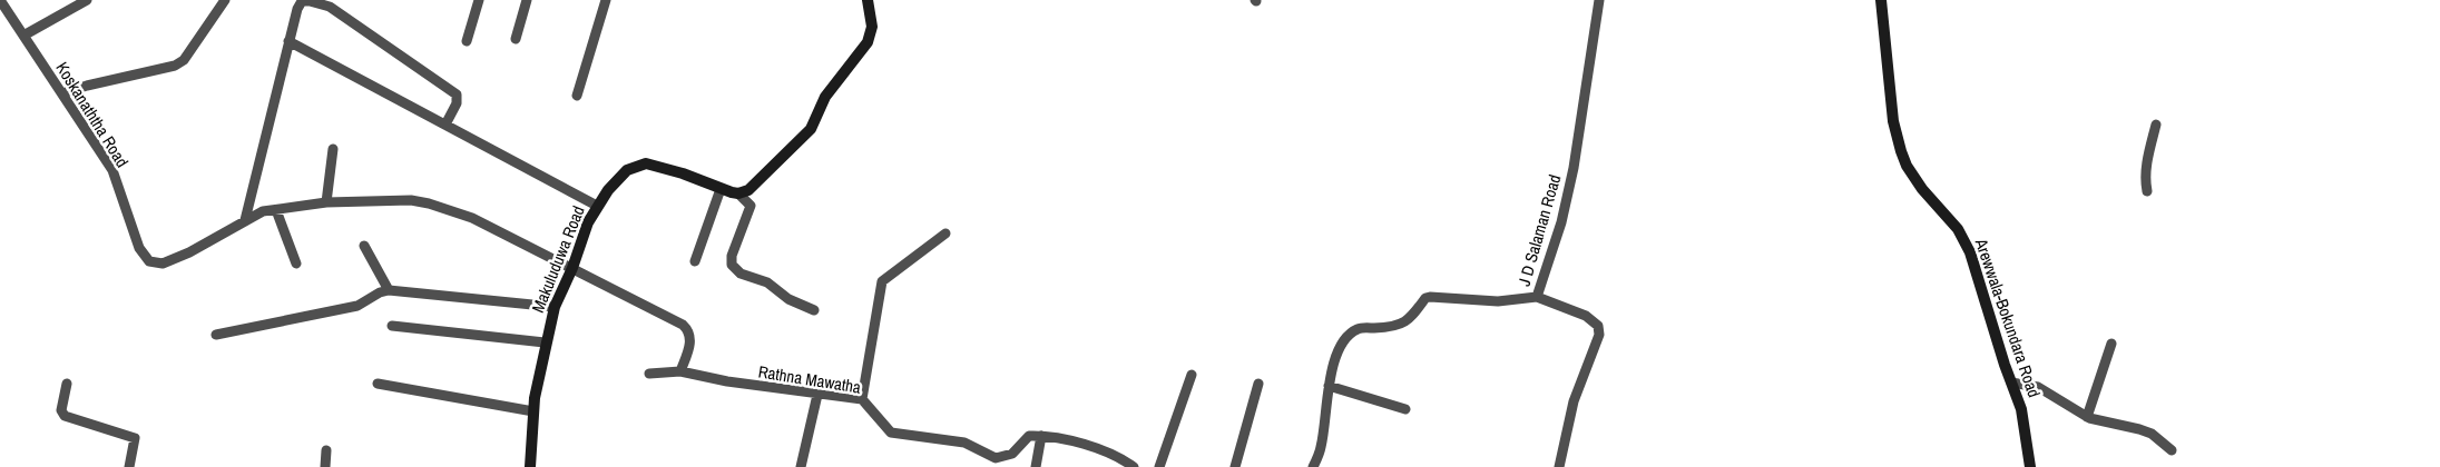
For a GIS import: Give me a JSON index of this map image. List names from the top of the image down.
{
  "streets": {
    "street": [
      "Koskanaththa Road",
      "J D Salaman Road",
      "Makuluduwa Road",
      "Arewwala-Bokundara Road",
      "Rathna Mawatha"
    ]
  },
  "crossings": [
    ["Koskanaththa Road", "Makuluduwa Road"],
    ["Koskanaththa Road", "Rathna Mawatha"]
  ]
}
